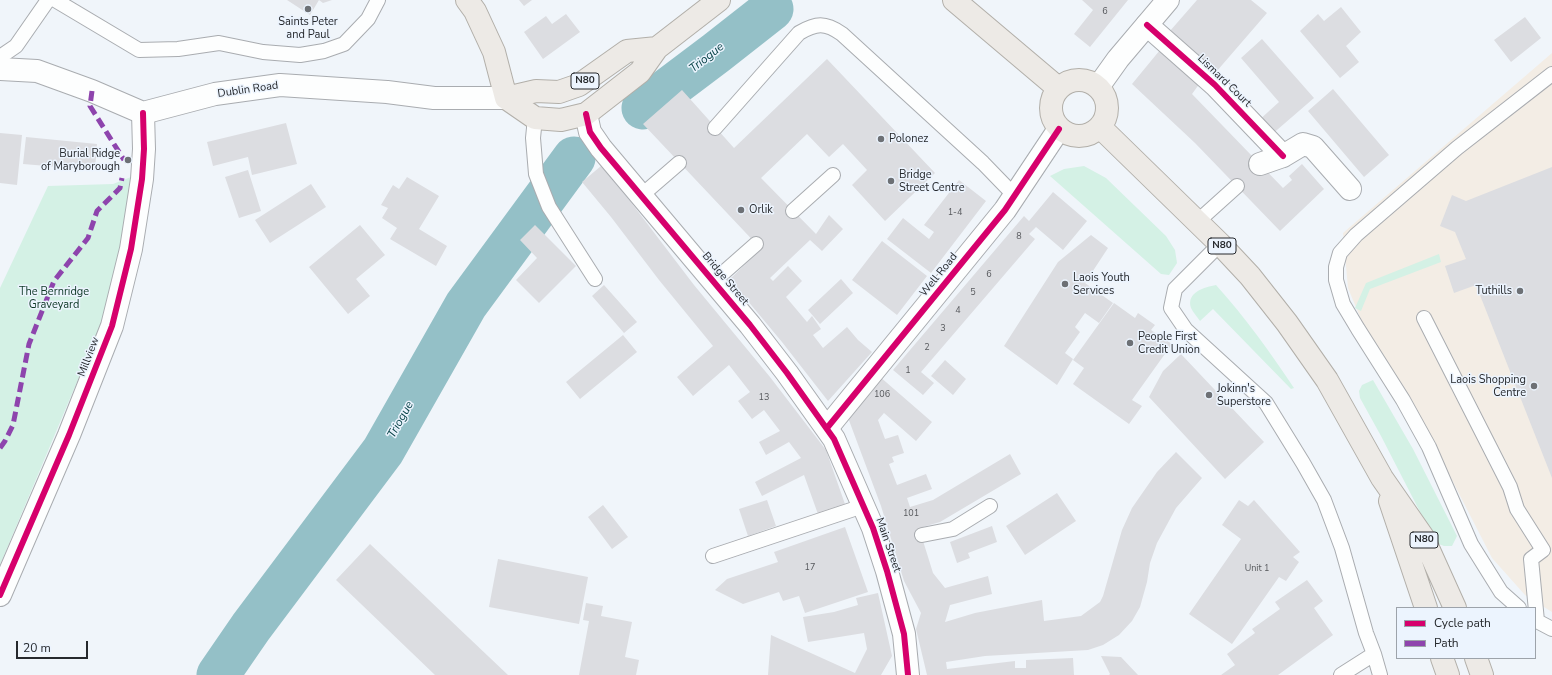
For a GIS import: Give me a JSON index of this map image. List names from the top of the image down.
{
  "streets": {
    "main road": ["N80"],
    "street": [
      "Lismard Court",
      "Dublin Road",
      "Well Road",
      "Bridge Street",
      "Millview",
      "Main Street"
    ]
  },
  "crossings": [
    ["N80", "Dublin Road"],
    ["N80", "Well Road"],
    ["N80", "Bridge Street"],
    ["Dublin Road", "Millview"],
    ["Well Road", "Bridge Street"],
    ["Well Road", "Main Street"],
    ["Bridge Street", "Main Street"]
  ],
  "water": ["Triogue"],
  "parks": ["The Bernridge Graveyard"],
  "places": [
    "Saints Peter and Paul",
    "Polonez",
    "Burial Ridge of Maryborough",
    "Bridge Street Centre",
    "Orlik",
    "Laois Youth Services",
    "Tuthills",
    "People First Credit Union",
    "Laois Shopping Centre",
    "Jokinn's Superstore"
  ],
  "house_numbers": [
    "6",
    "1-4",
    "8",
    "6",
    "5",
    "4",
    "3",
    "2",
    "1",
    "106",
    "13",
    "101",
    "17",
    "Unit 1"
  ],
  "legend": ["Cycle path", "Path"],
  "scale_bar": "20 m"
}
